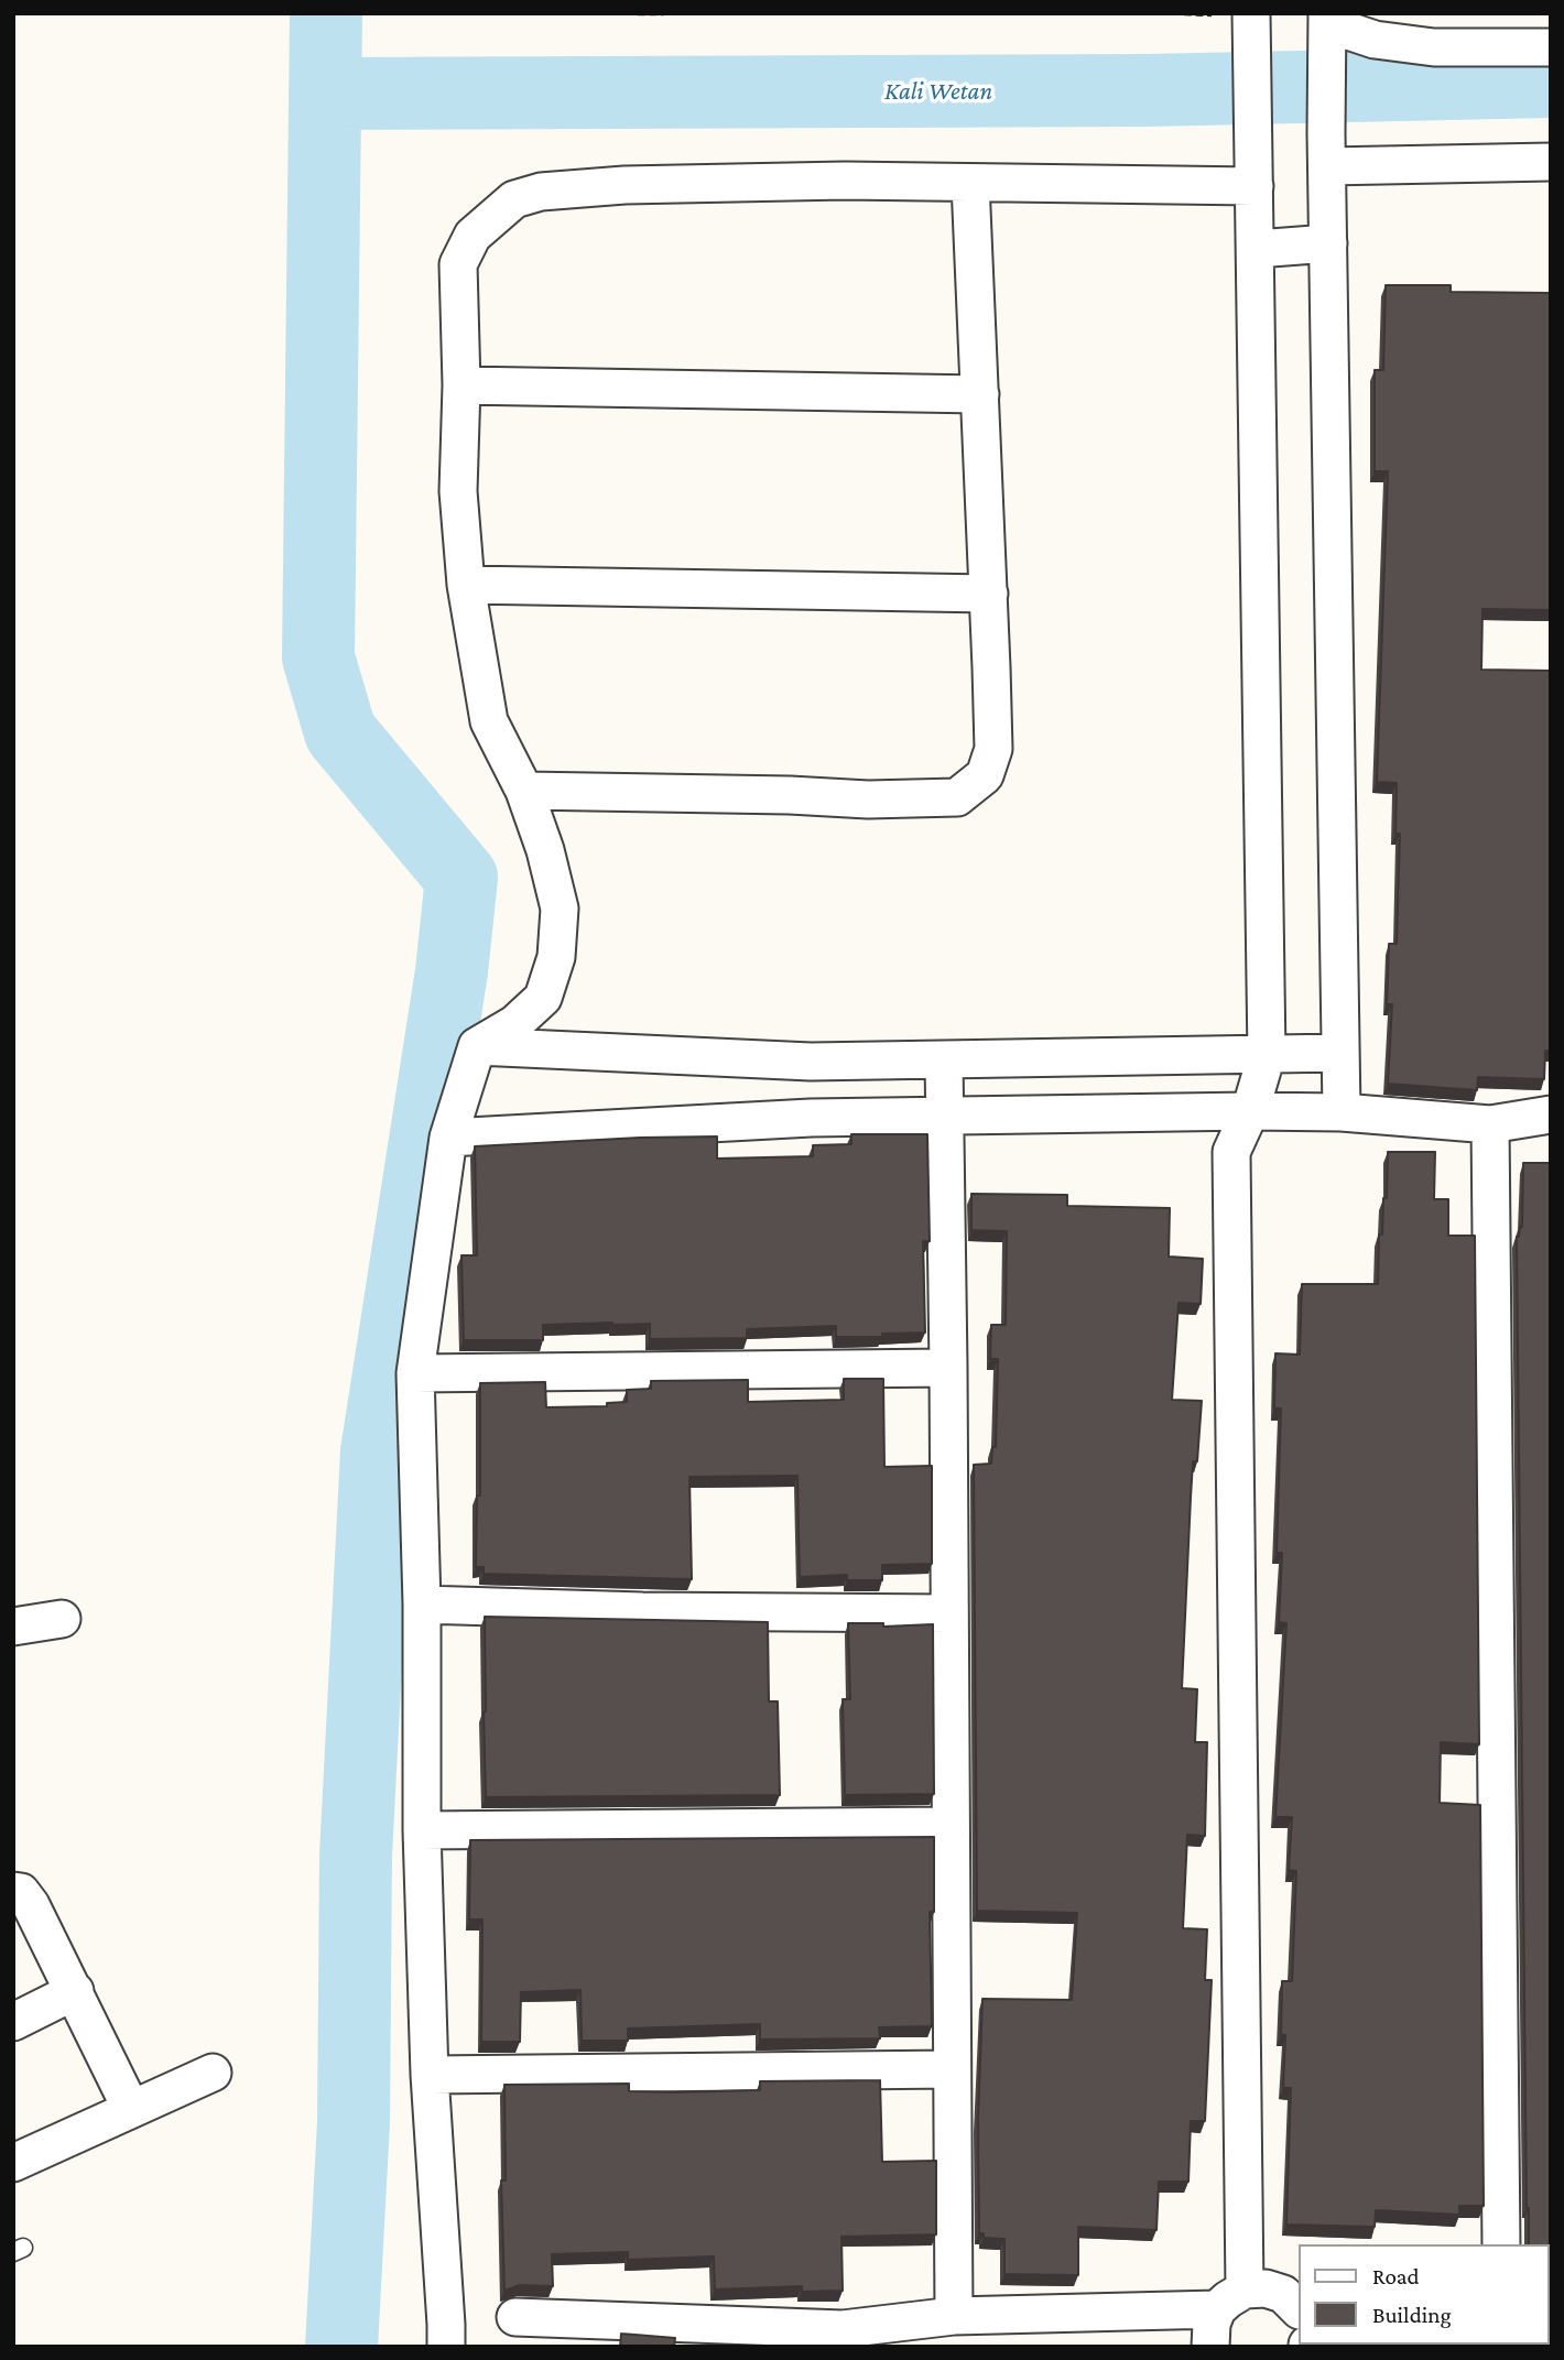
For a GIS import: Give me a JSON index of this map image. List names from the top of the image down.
{
  "water": ["Kali Wetan"],
  "legend": ["Road", "Building"]
}
